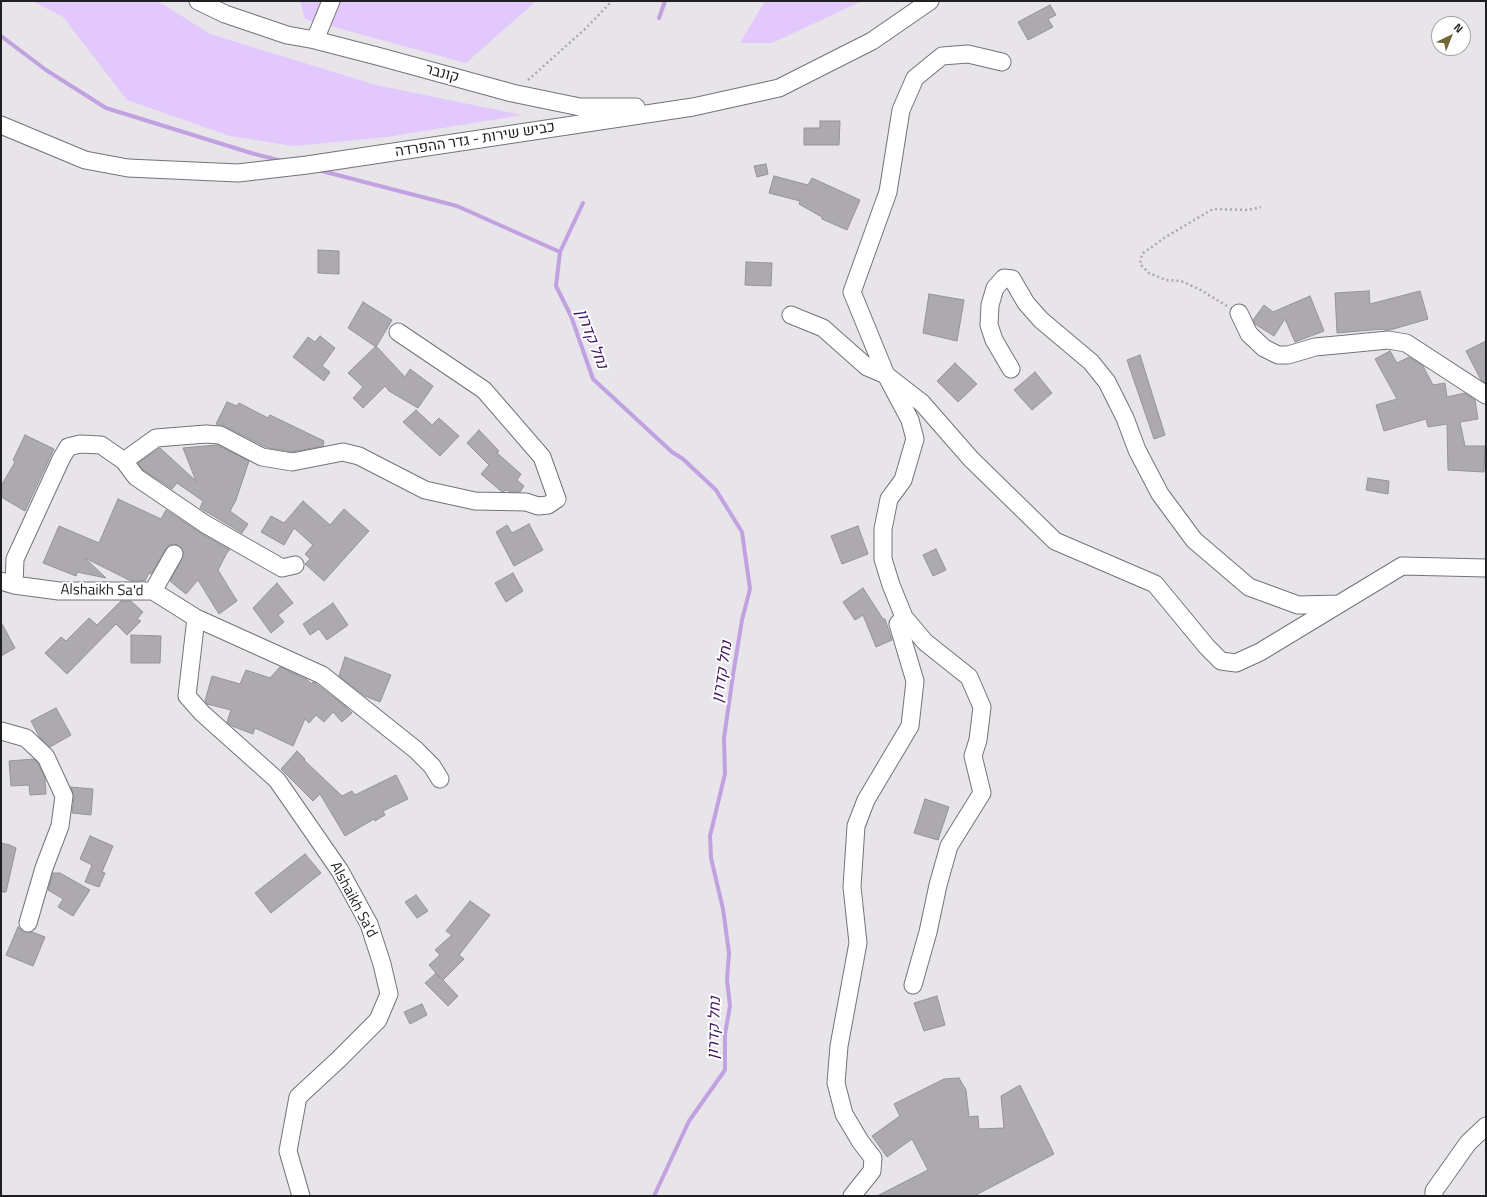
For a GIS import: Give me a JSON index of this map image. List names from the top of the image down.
{
  "streets": {
    "street": ["קונבר", "כביש שירות - גדר ההפרדה", "Alshaikh Sa'd"]
  },
  "crossings": [
    ["קונבר", "כביש שירות - גדר ההפרדה"]
  ],
  "water": ["נחל קדרון"],
  "north": "top right"
}
